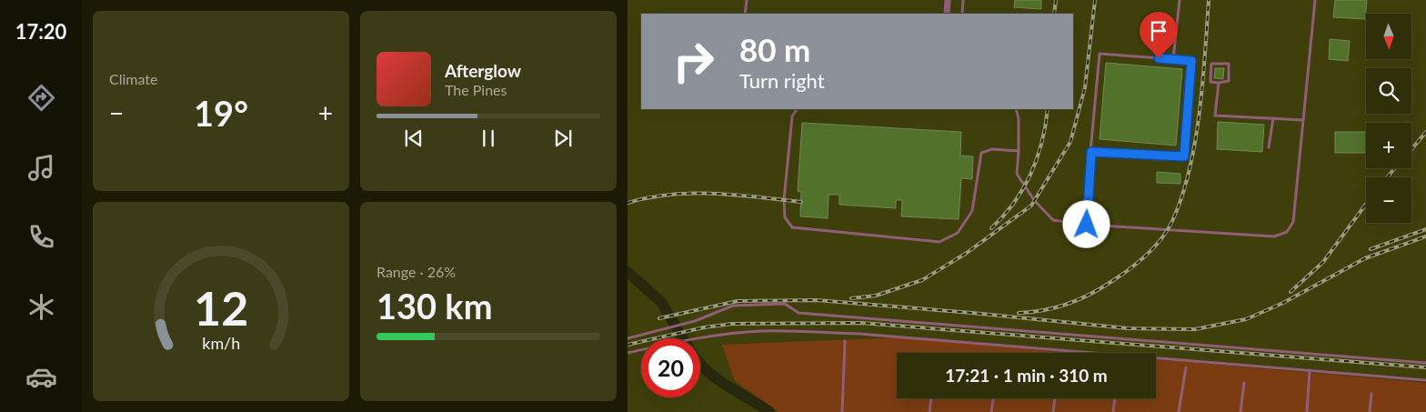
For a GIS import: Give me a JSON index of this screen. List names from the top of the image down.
{
  "north": "bottom",
  "page": {
    "tabs": "17:20",
    "tile": [
      "Climate",
      ["Range · 26%", "130 km"]
    ],
    "map_buttons": ["+", "−"],
    "turn": ["80 m", "Turn right"],
    "song": ["Afterglow", "The Pines"],
    "heat": ["−", "19°", "+"],
    "limit": "20",
    "trip": "17:21 · 1 min · 310 m",
    "gauge": ["12", "km/h"]
  }
}
